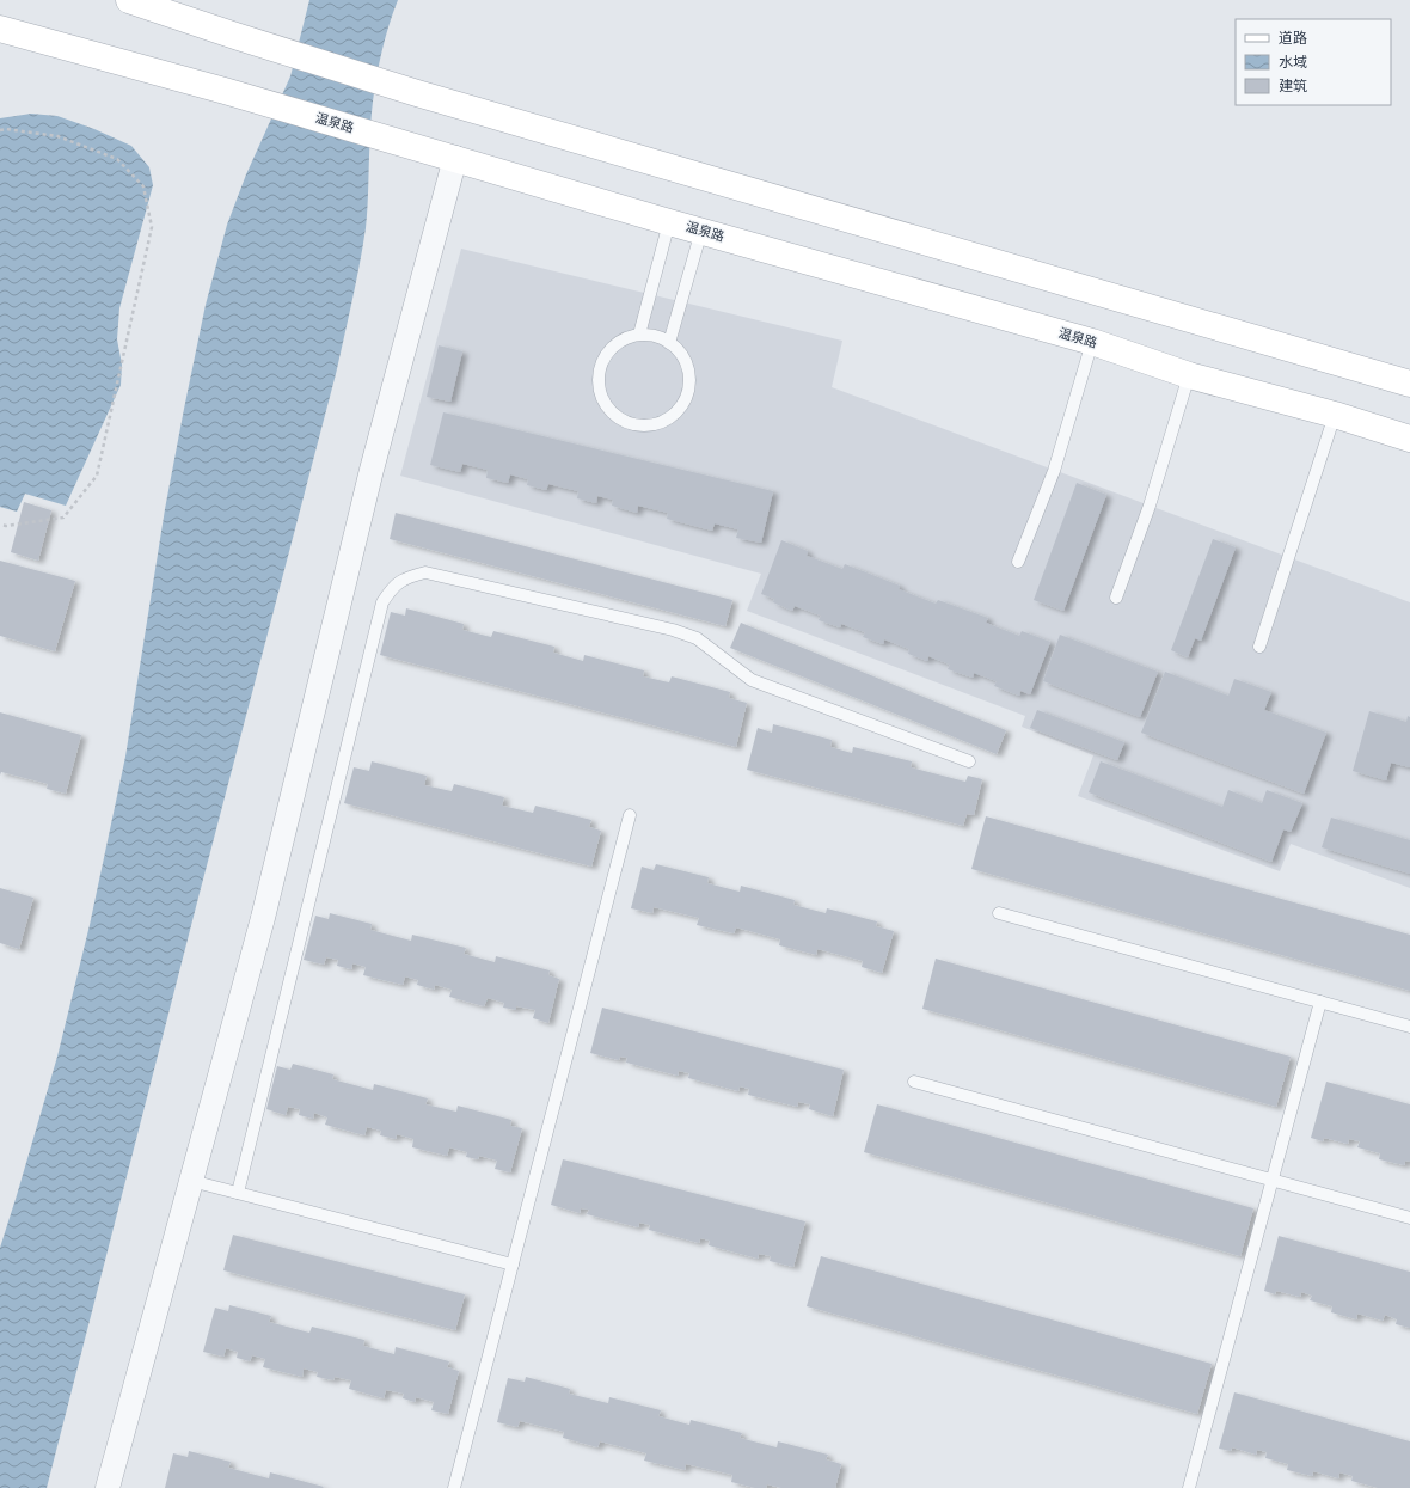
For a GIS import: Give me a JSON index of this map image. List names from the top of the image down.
{
  "streets": {
    "main road": ["温泉路"]
  },
  "legend": ["道路", "水域", "建筑"]
}
